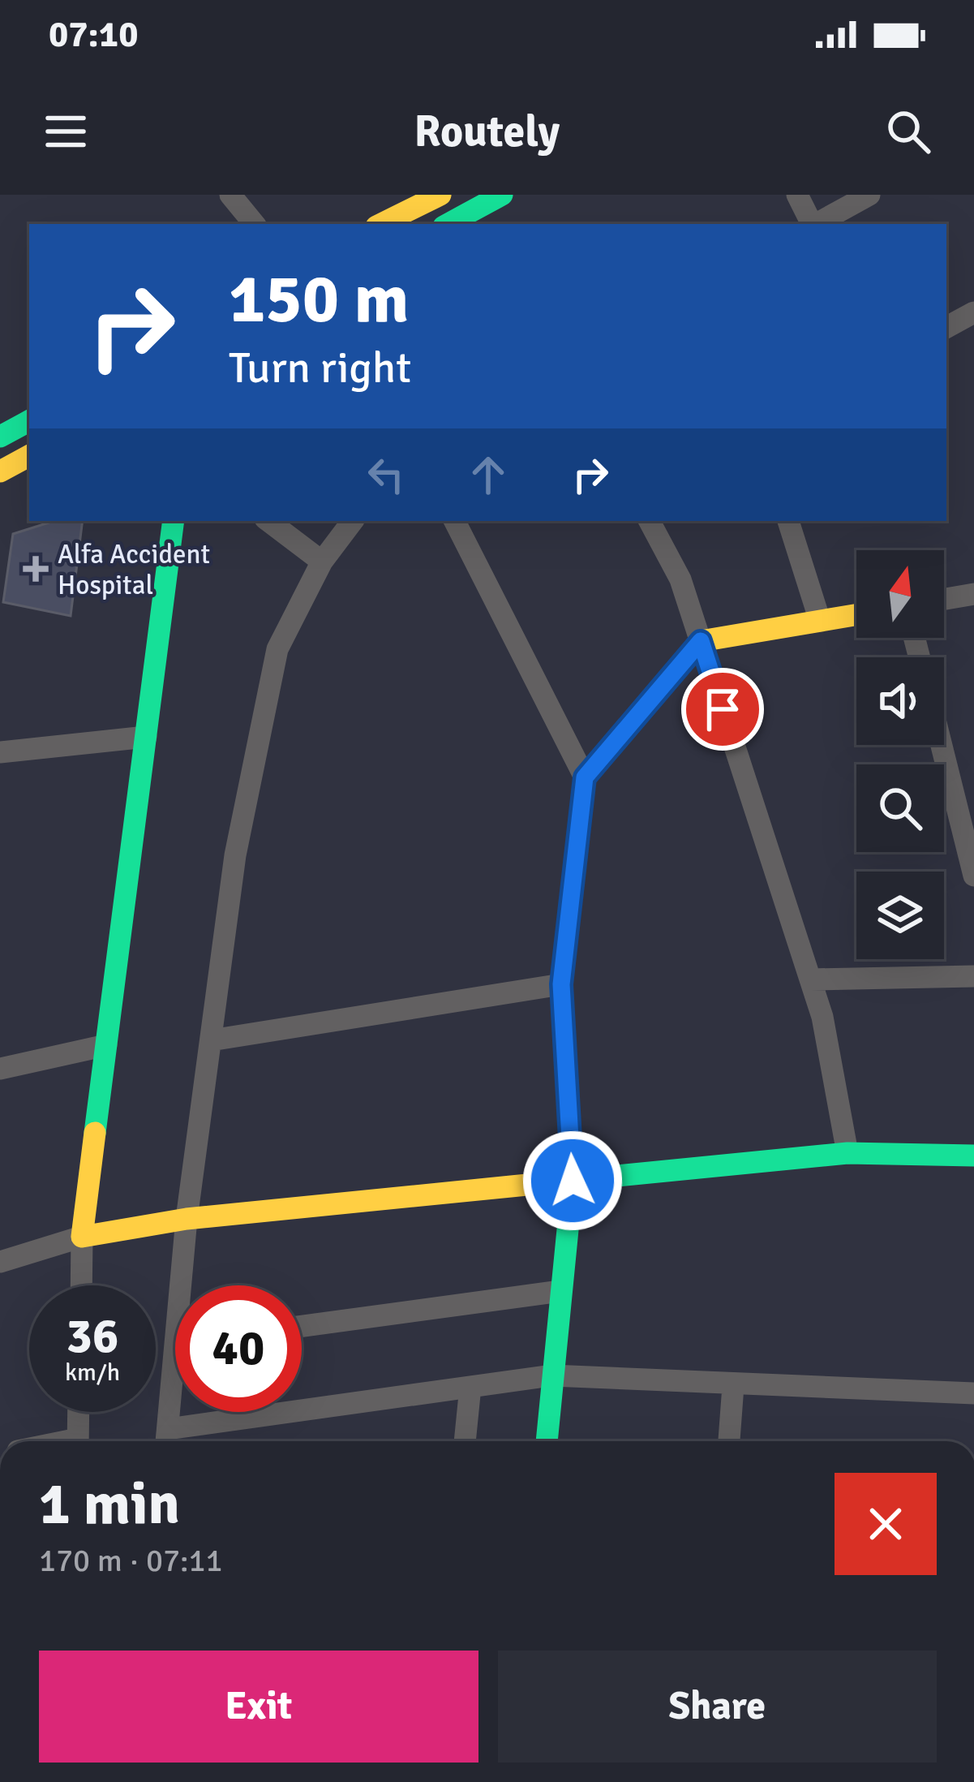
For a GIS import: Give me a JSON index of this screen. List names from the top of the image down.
{
  "places": {
    "health": ["Alfa Accident Hospital"]
  },
  "north": "top",
  "page": {
    "status": "07:10",
    "header": "Routely",
    "turn": ["150 m", "Turn right"],
    "speed": "36 km/h",
    "limit": "40",
    "heading": ["1 min", "170 m · 07:11"],
    "buttons": ["Exit", "Share"]
  }
}
